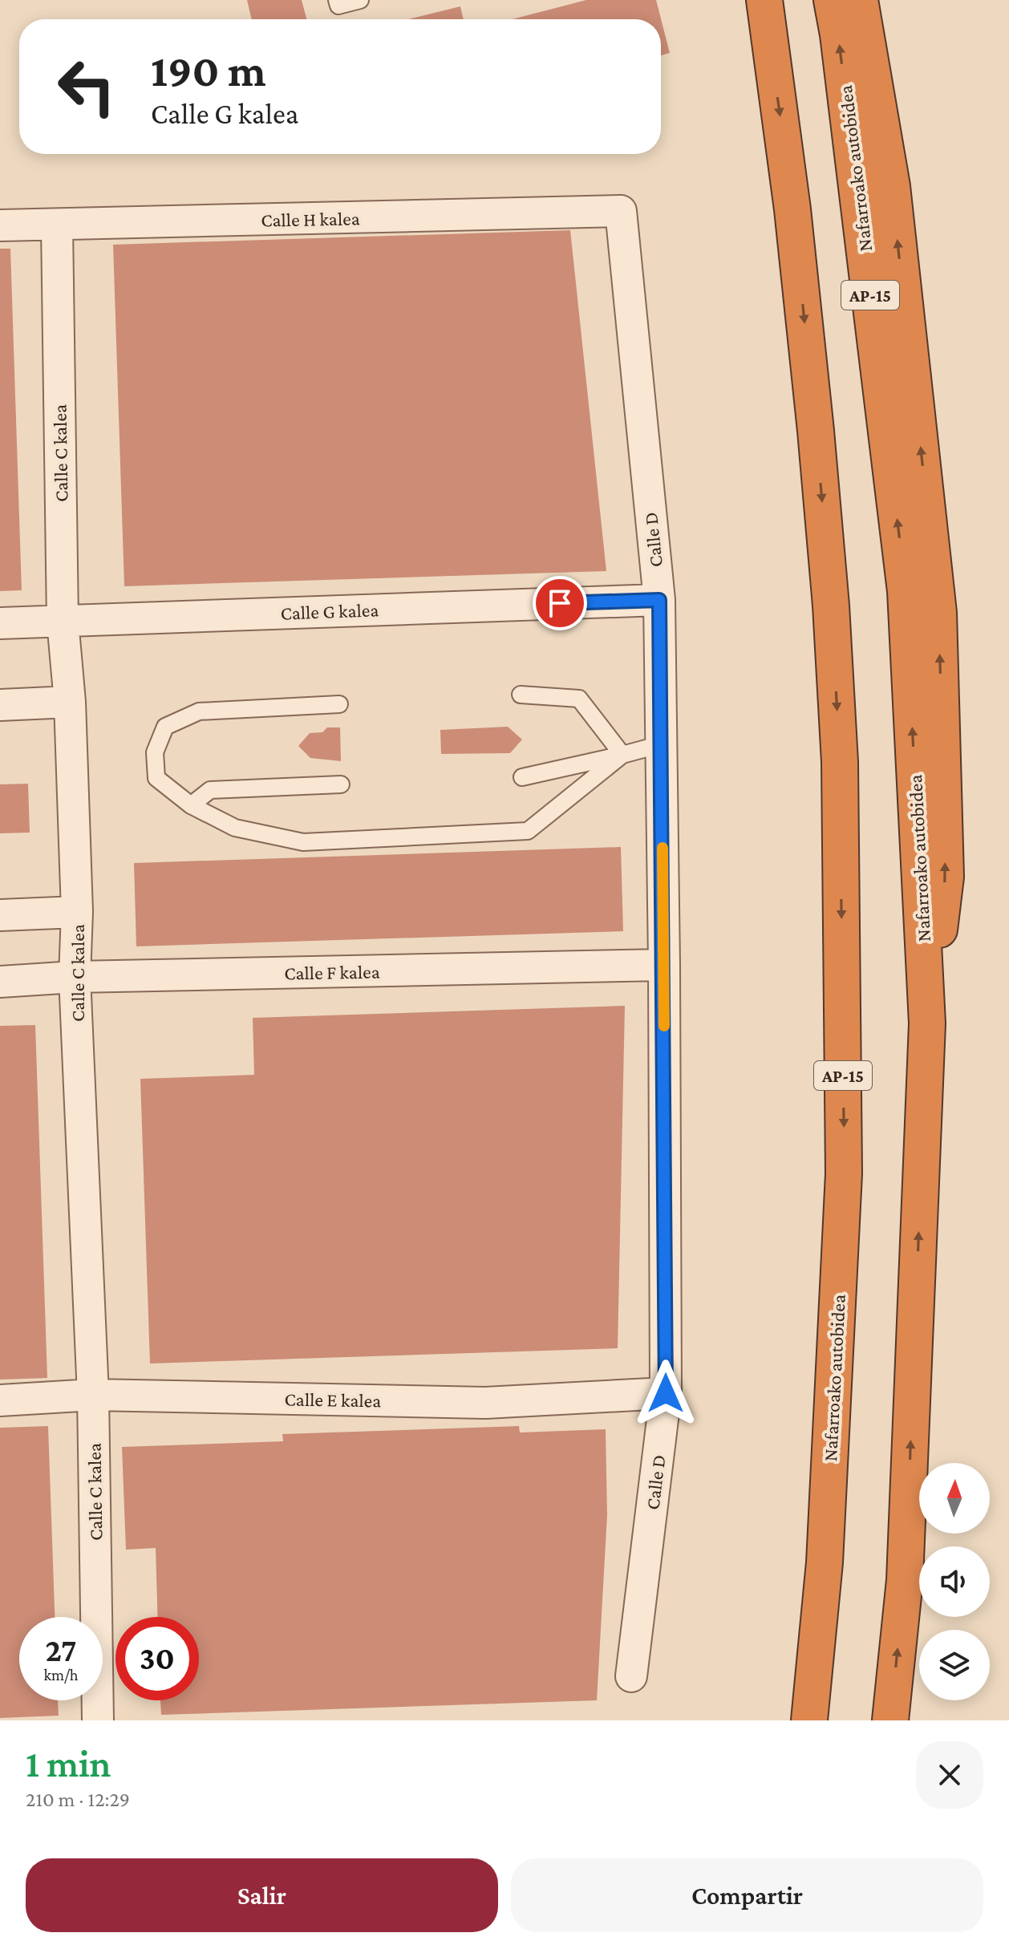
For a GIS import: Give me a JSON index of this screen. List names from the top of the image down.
{
  "streets": {
    "highway": ["Nafarroako autobidea", "AP-15"],
    "street": [
      "Calle H kalea",
      "Calle C kalea",
      "Calle D",
      "Calle G kalea",
      "Calle F kalea",
      "Calle E kalea"
    ]
  },
  "crossings": [
    ["Calle H kalea", "Calle C kalea"],
    ["Calle H kalea", "Calle D"],
    ["Calle C kalea", "Calle G kalea"],
    ["Calle C kalea", "Calle F kalea"],
    ["Calle C kalea", "Calle E kalea"],
    ["Calle D", "Calle G kalea"],
    ["Calle D", "Calle F kalea"],
    ["Calle D", "Calle E kalea"]
  ],
  "north": "top",
  "page": {
    "turn": ["190 m", "Calle G kalea"],
    "speed": "27 km/h",
    "limit": "30",
    "heading": ["1 min", "210 m · 12:29"],
    "buttons": ["Salir", "Compartir"]
  }
}
